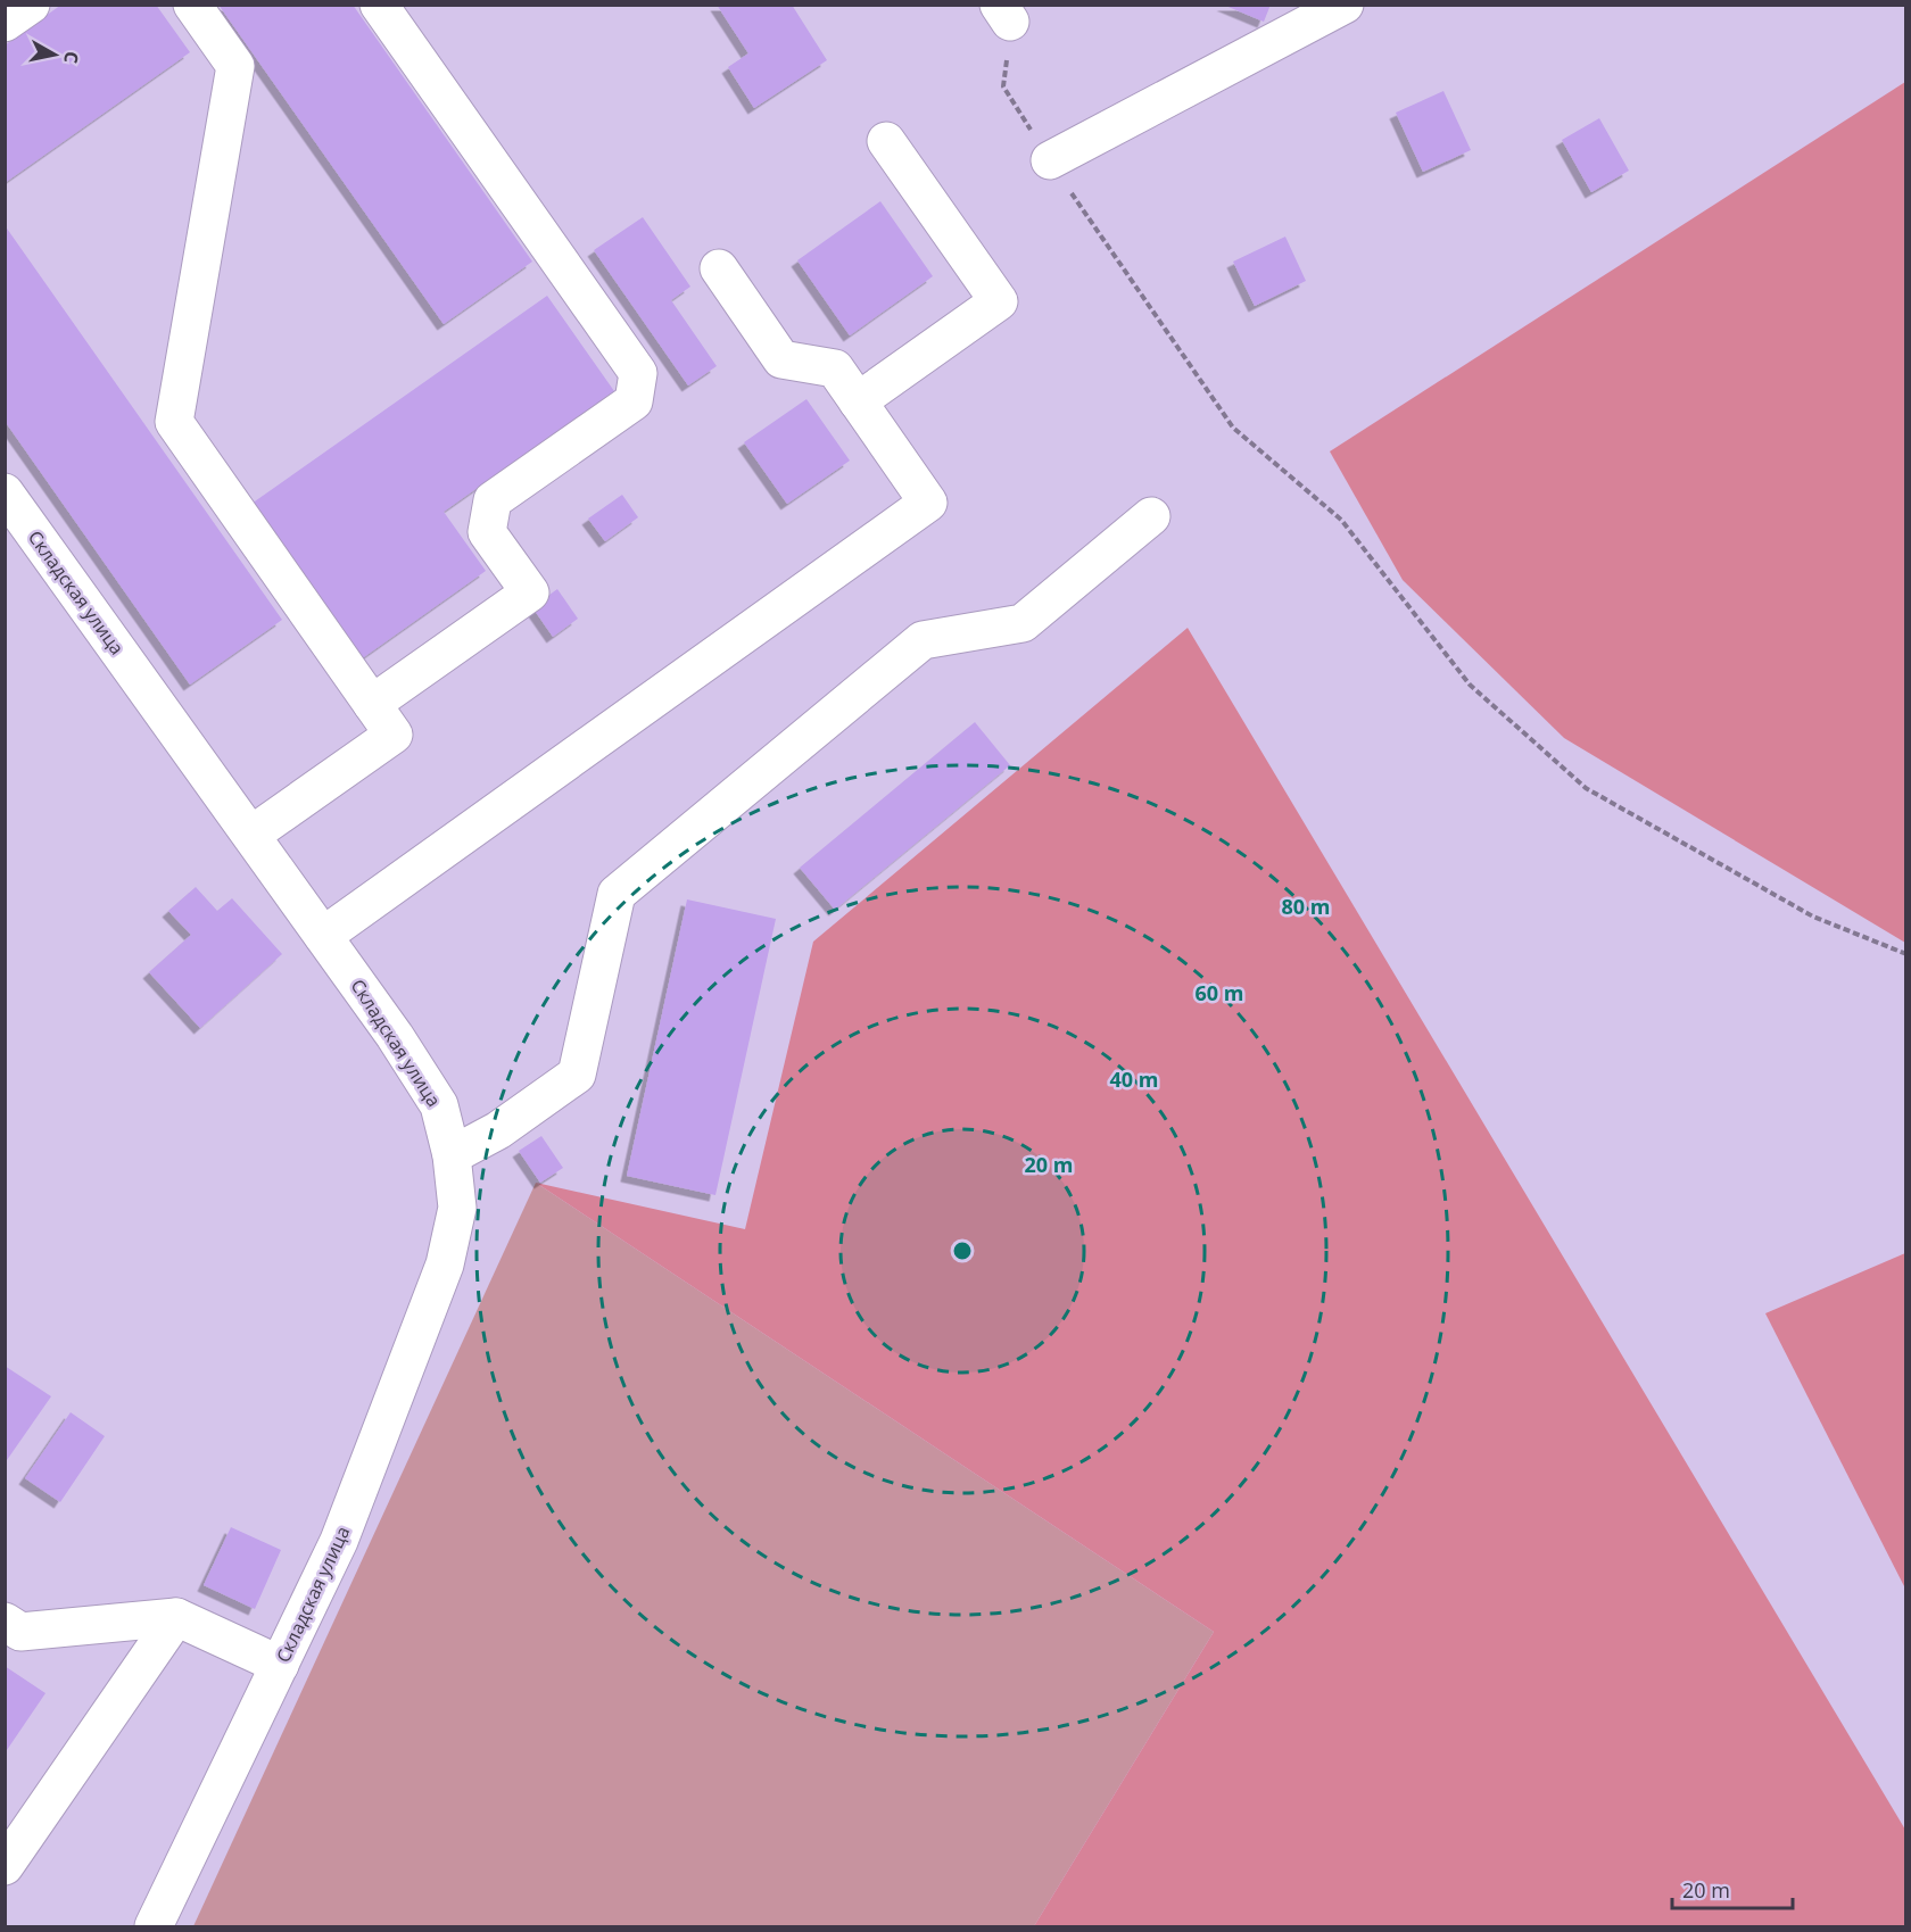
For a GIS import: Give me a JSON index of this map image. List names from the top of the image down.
{
  "streets": {
    "street": ["Складская улица"]
  },
  "scale_bar": "20 m",
  "north": "right",
  "rings": [
    "80 m",
    "60 m",
    "40 m",
    "20 m"
  ]
}
